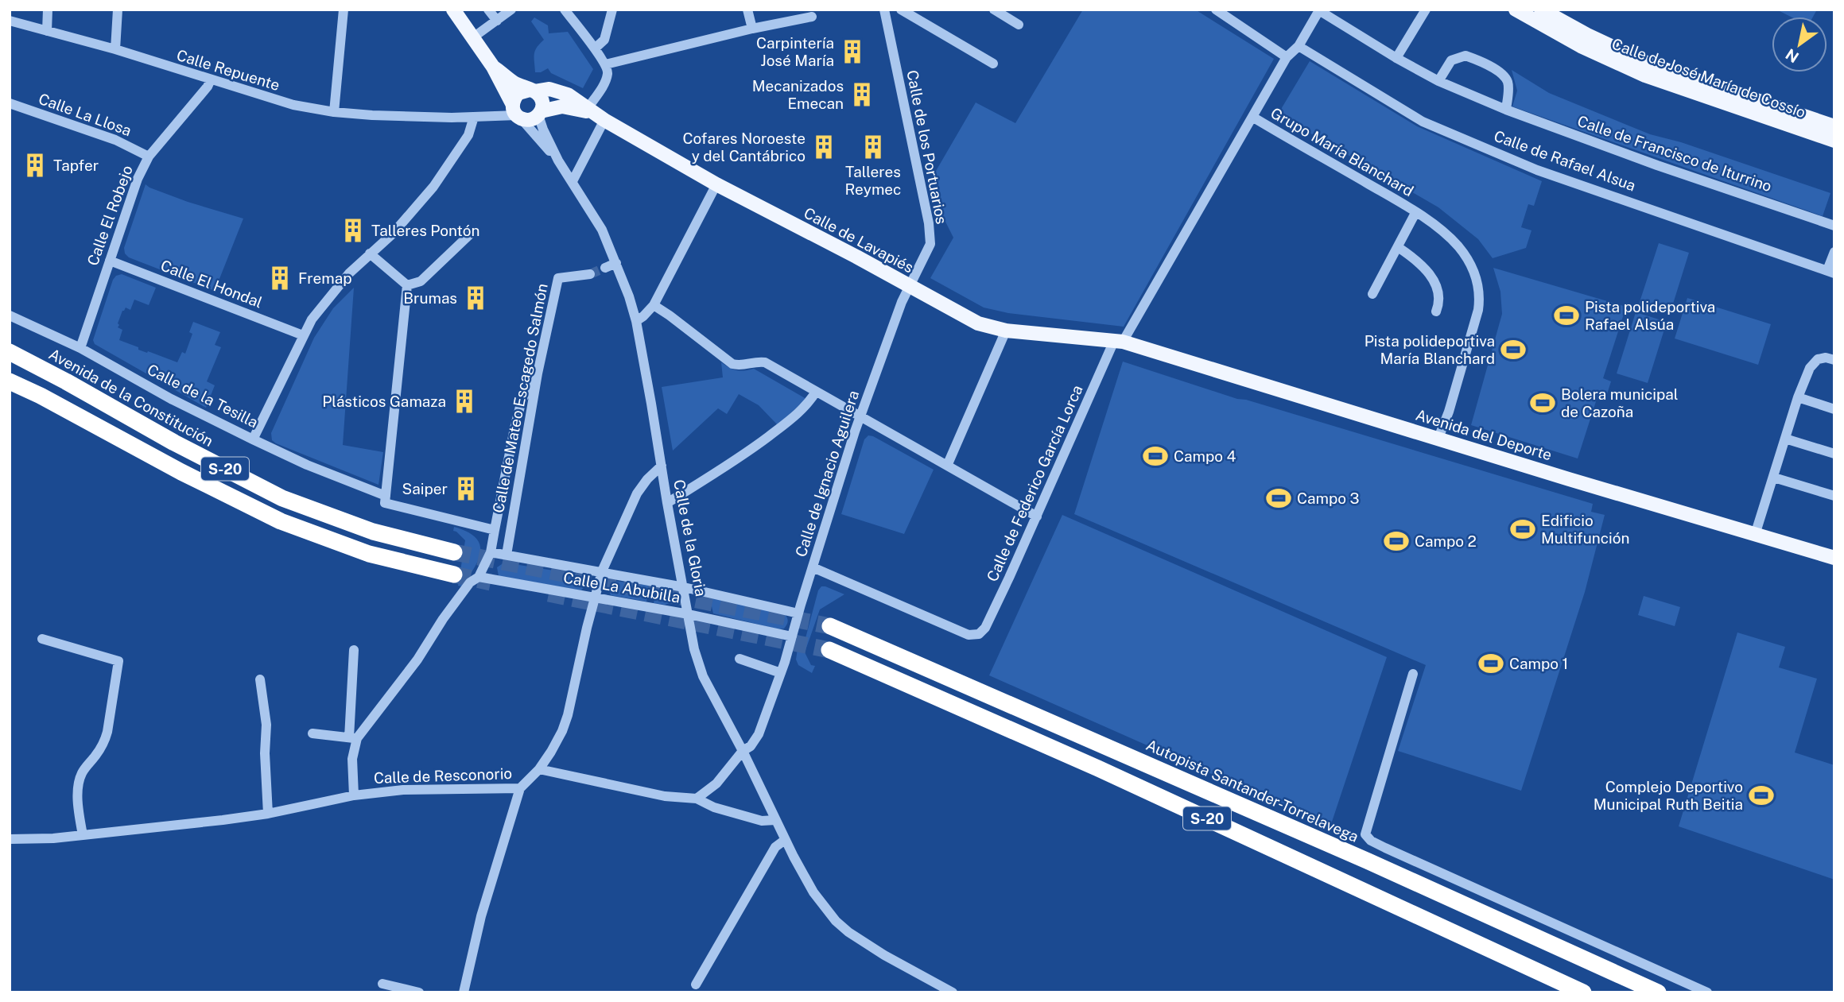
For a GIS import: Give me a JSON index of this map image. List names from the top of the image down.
{
  "streets": {
    "highway": ["Avenida de la Constitución", "S-20", "Autopista Santander-Torrelavega"],
    "main road": ["Calle de José María de Cossío", "Calle de Lavapiés", "Avenida del Deporte"],
    "street": [
      "Calle Repuente",
      "Calle La Llosa",
      "Calle de los Portuarios",
      "Grupo María Blanchard",
      "Calle de Francisco de Iturrino",
      "Calle de Rafael Alsua",
      "Calle El Robejo",
      "Calle El Hondal",
      "Calle de la Tesilla",
      "Calle de Mateo Escagedo Salmón",
      "Calle de Ignacio Aguilera",
      "Calle de Federico García Lorca",
      "Calle de la Gloria",
      "Calle La Abubilla",
      "Calle de Resconorio"
    ]
  },
  "crossings": [
    ["Calle Repuente", "Calle El Robejo"],
    ["Calle Repuente", "Calle de Lavapiés"],
    ["Calle Repuente", "Calle de la Gloria"],
    ["Calle La Llosa", "Calle El Robejo"],
    ["Calle de los Portuarios", "Calle de Lavapiés"],
    ["Calle de los Portuarios", "Calle de Ignacio Aguilera"],
    ["Grupo María Blanchard", "Avenida del Deporte"],
    ["Calle El Robejo", "Calle El Hondal"],
    ["Calle El Robejo", "Calle de la Tesilla"],
    ["Calle de Lavapiés", "Avenida del Deporte"],
    ["Calle de Lavapiés", "Calle de Ignacio Aguilera"],
    ["Calle de Lavapiés", "Calle de Federico García Lorca"],
    ["Calle de Lavapiés", "Calle de la Gloria"],
    ["Calle de Mateo Escagedo Salmón", "Calle La Abubilla"],
    ["Avenida del Deporte", "Calle de Federico García Lorca"],
    ["Calle de Ignacio Aguilera", "Calle de Federico García Lorca"],
    ["Calle de Ignacio Aguilera", "Calle de la Gloria"],
    ["Calle de Ignacio Aguilera", "Calle La Abubilla"],
    ["Calle de la Gloria", "Calle La Abubilla"]
  ],
  "places": {
    "building": [
      "Carpintería José María",
      "Mecanizados Emecan",
      "Cofares Noroeste y del Cantábrico",
      "Talleres Reymec",
      "Tapfer",
      "Talleres Pontón",
      "Fremap",
      "Brumas",
      "Plásticos Gamaza",
      "Saiper"
    ],
    "sports": [
      "Pista polideportiva Rafael Alsúa",
      "Pista polideportiva María Blanchard",
      "Bolera municipal de Cazoña",
      "Campo 4",
      "Campo 3",
      "Edificio Multifunción",
      "Campo 2",
      "Campo 1",
      "Complejo Deportivo Municipal Ruth Beitia"
    ]
  },
  "north": "bottom left"
}
